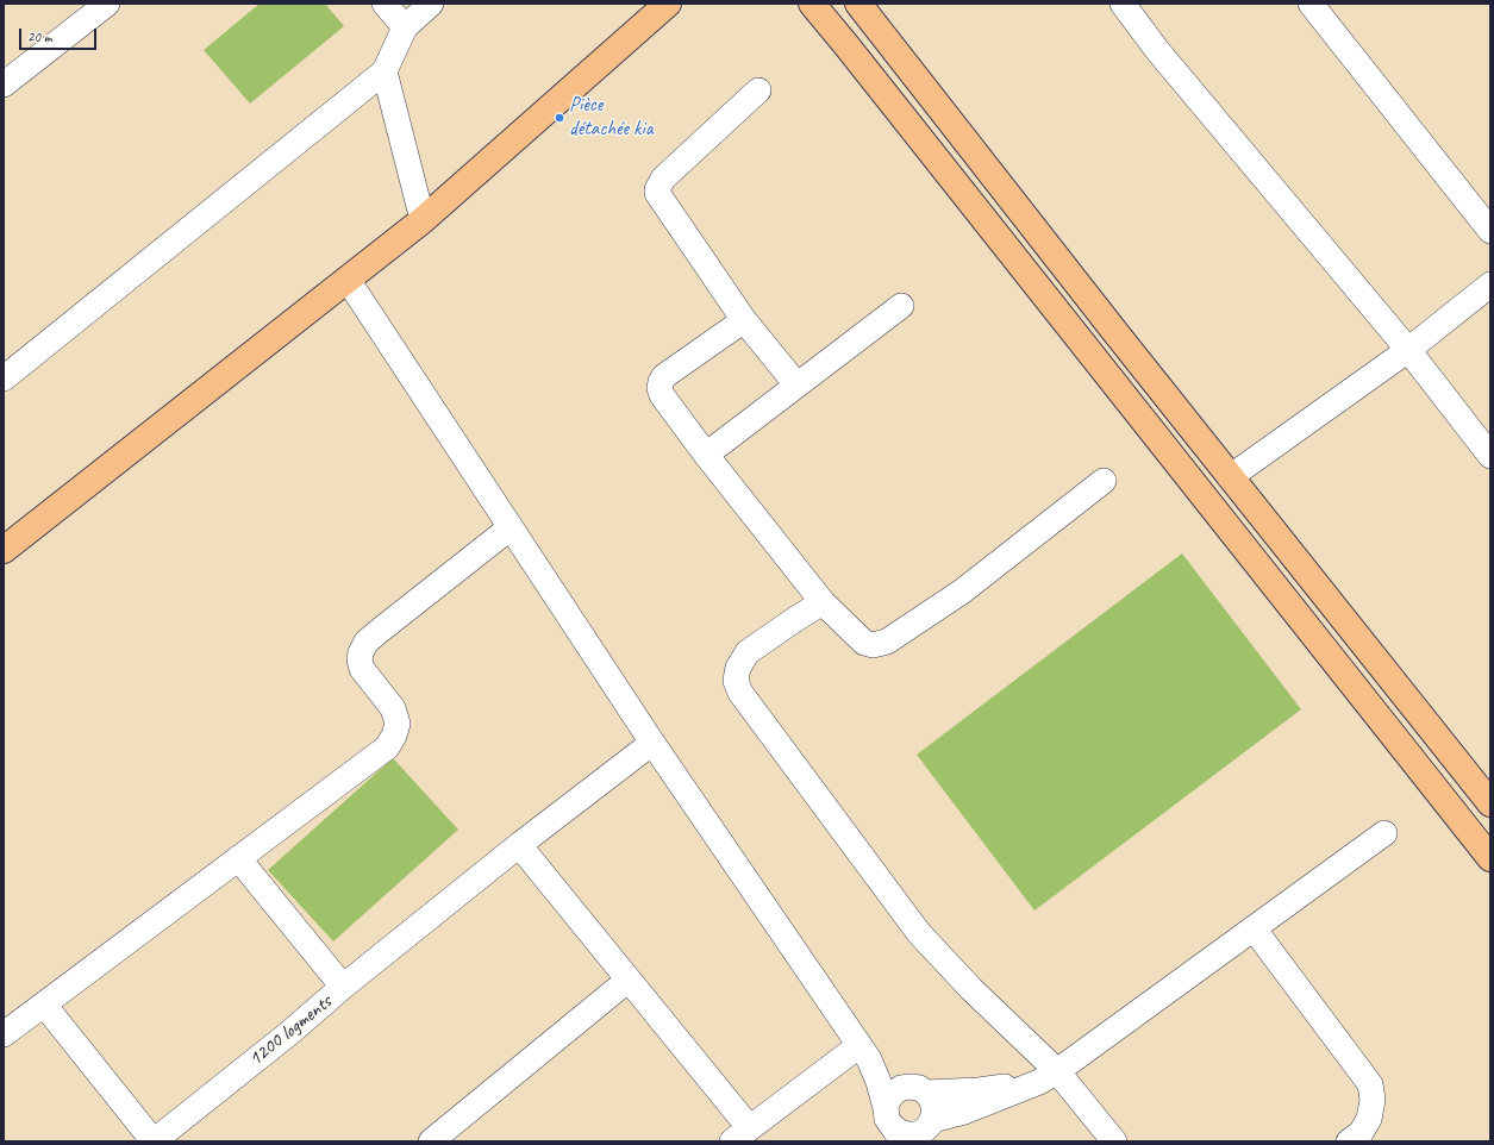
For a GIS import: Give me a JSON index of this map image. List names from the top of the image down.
{
  "streets": {
    "street": ["1200 logments"]
  },
  "places": ["Pièce détachée kia"],
  "scale_bar": "20 m"
}
